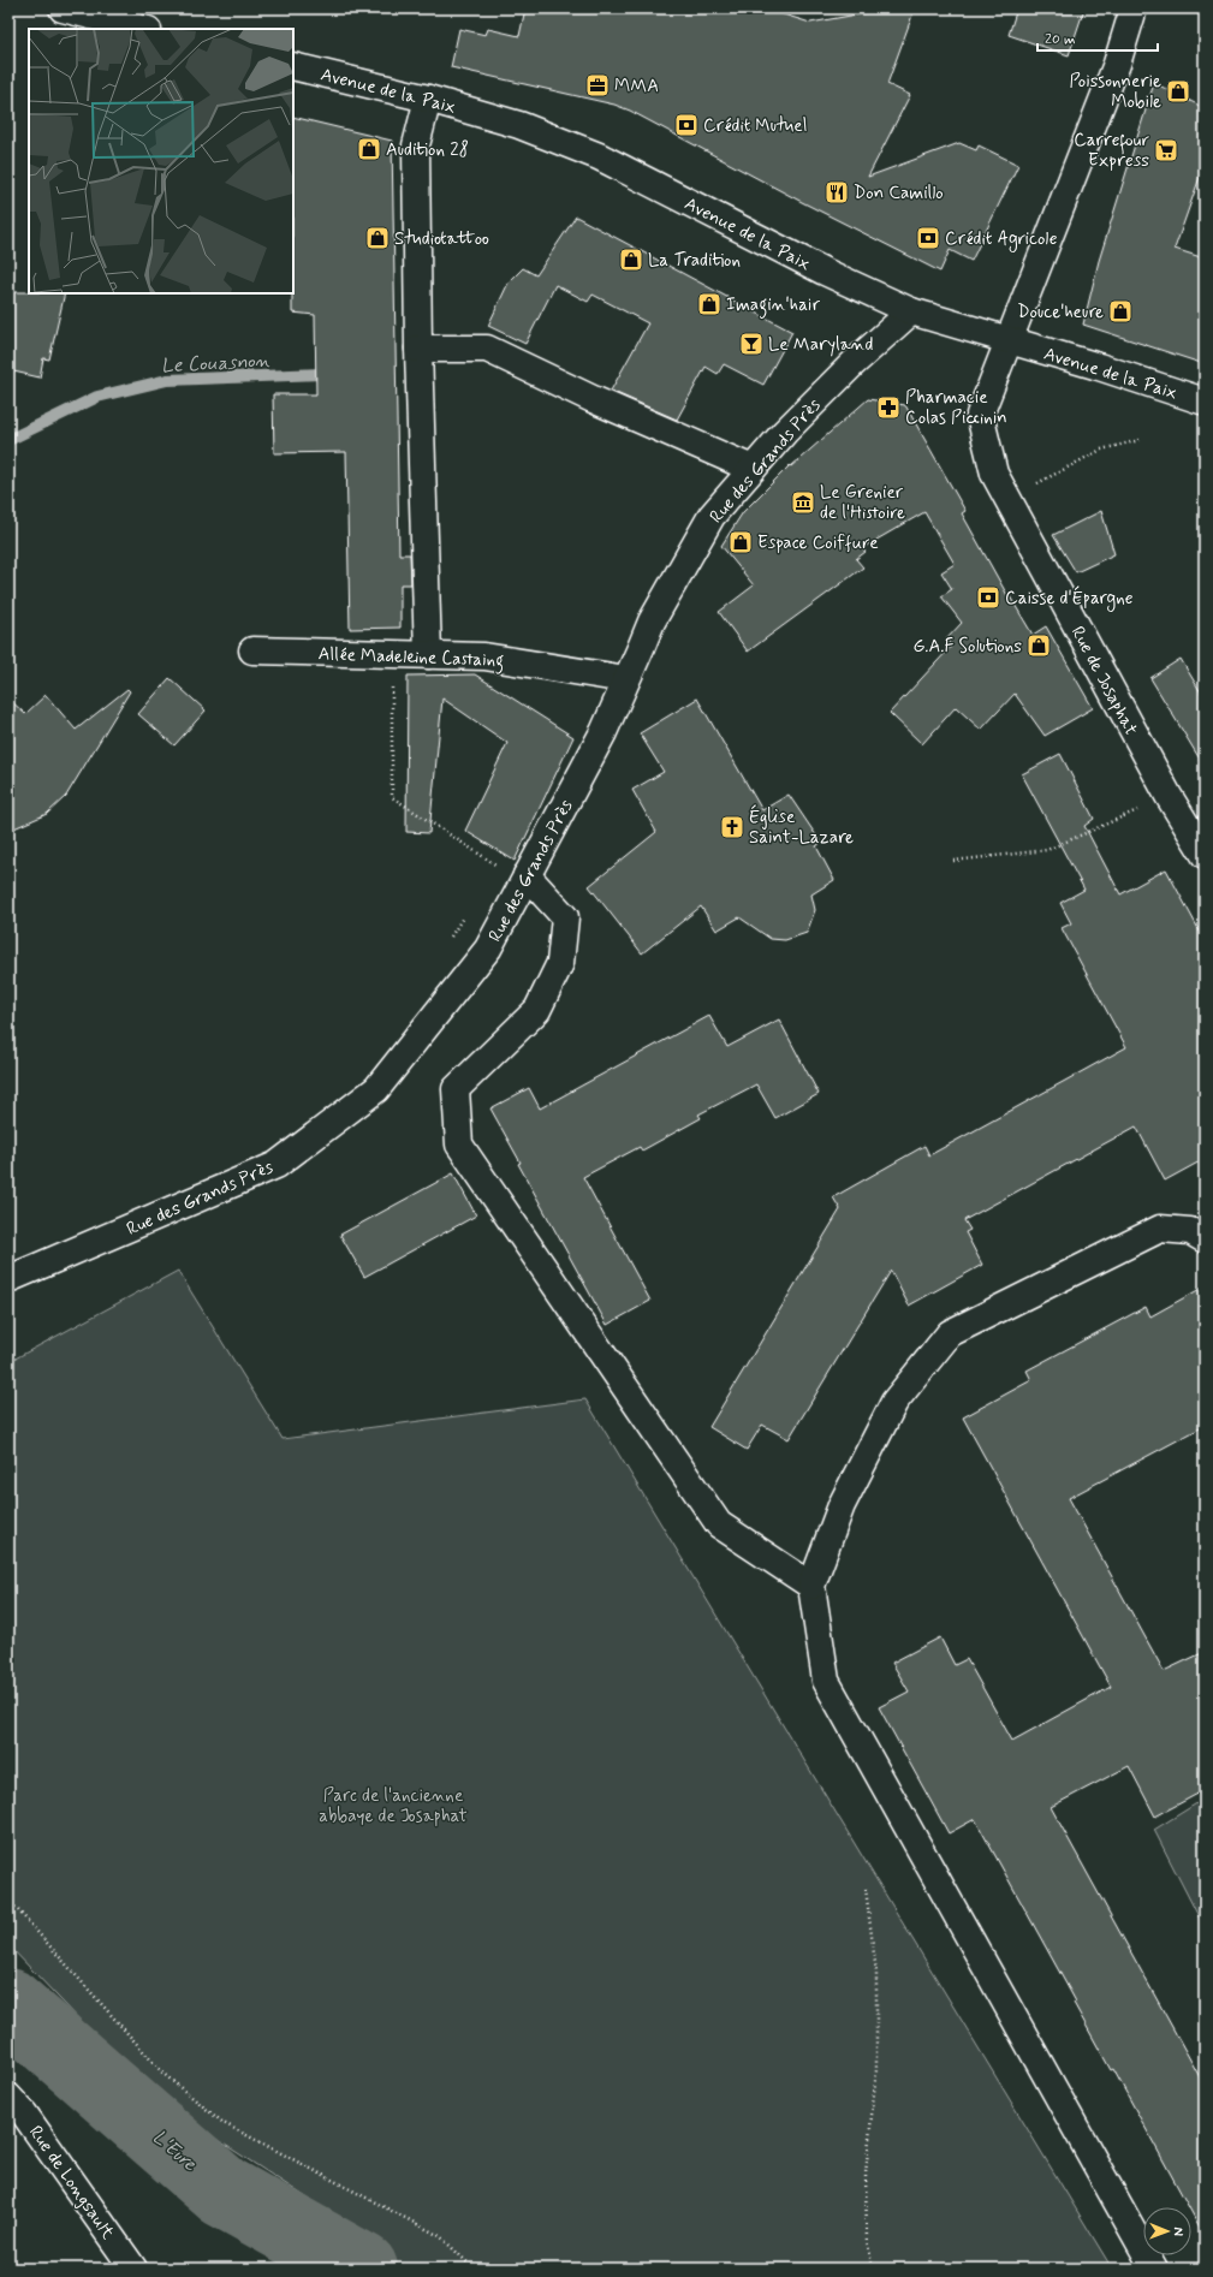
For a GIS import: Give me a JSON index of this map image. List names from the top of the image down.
{
  "streets": {
    "street": [
      "Avenue de la Paix",
      "Rue des Grands Près",
      "Allée Madeleine Castaing",
      "Rue de Josaphat",
      "Rue de Longsault"
    ]
  },
  "crossings": [
    ["Avenue de la Paix", "Rue des Grands Près"],
    ["Avenue de la Paix", "Rue de Josaphat"],
    ["Rue des Grands Près", "Allée Madeleine Castaing"]
  ],
  "water": ["Le Couasnon", "L'Eure"],
  "parks": ["Parc de l'ancienne abbaye de Josaphat"],
  "places": {
    "office": ["MMA"],
    "shop": [
      "Poissonnerie Mobile",
      "Audition 28",
      "Studiotattoo",
      "La Tradition",
      "Imagin'hair",
      "Douce'heure",
      "Espace Coiffure",
      "G.A.F Solutions"
    ],
    "bank": ["Crédit Mutuel", "Crédit Agricole", "Caisse d'Épargne"],
    "supermarket": ["Carrefour Express"],
    "restaurant": ["Don Camillo"],
    "bar": ["Le Maryland"],
    "pharmacy": ["Pharmacie Colas Piccinin"],
    "museum": ["Le Grenier de l'Histoire"],
    "church": ["Église Saint-Lazare"]
  },
  "scale_bar": "20 m",
  "north": "right"
}
